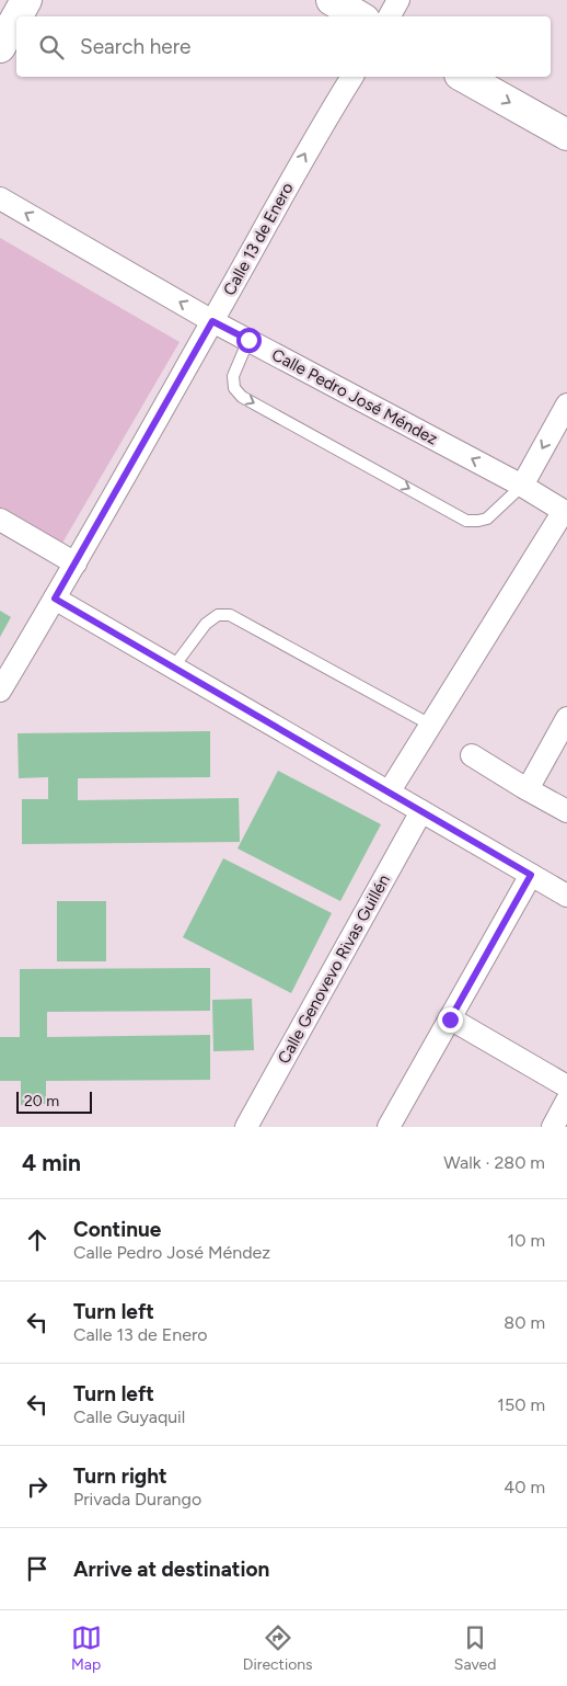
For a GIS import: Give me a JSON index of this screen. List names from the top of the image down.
{
  "streets": {
    "street": ["Calle 13 de Enero", "Calle Pedro José Méndez", "Calle Genovevo Rivas Guillén"]
  },
  "crossings": [
    ["Calle 13 de Enero", "Calle Pedro José Méndez"]
  ],
  "one_way": ["Calle 13 de Enero", "Calle Pedro José Méndez"],
  "scale_bar": "20 m",
  "page": {
    "search": "Search here",
    "scale": "20 m",
    "heading": ["4 min", "Walk · 280 m"],
    "list": [
      ["Continue", "Calle Pedro José Méndez", "10 m"],
      ["Turn left", "Calle 13 de Enero", "80 m"],
      ["Turn left", "Calle Guyaquil", "150 m"],
      ["Turn right", "Privada Durango", "40 m"],
      "Arrive at destination"
    ],
    "nav": ["Map", "Directions", "Saved"]
  }
}
